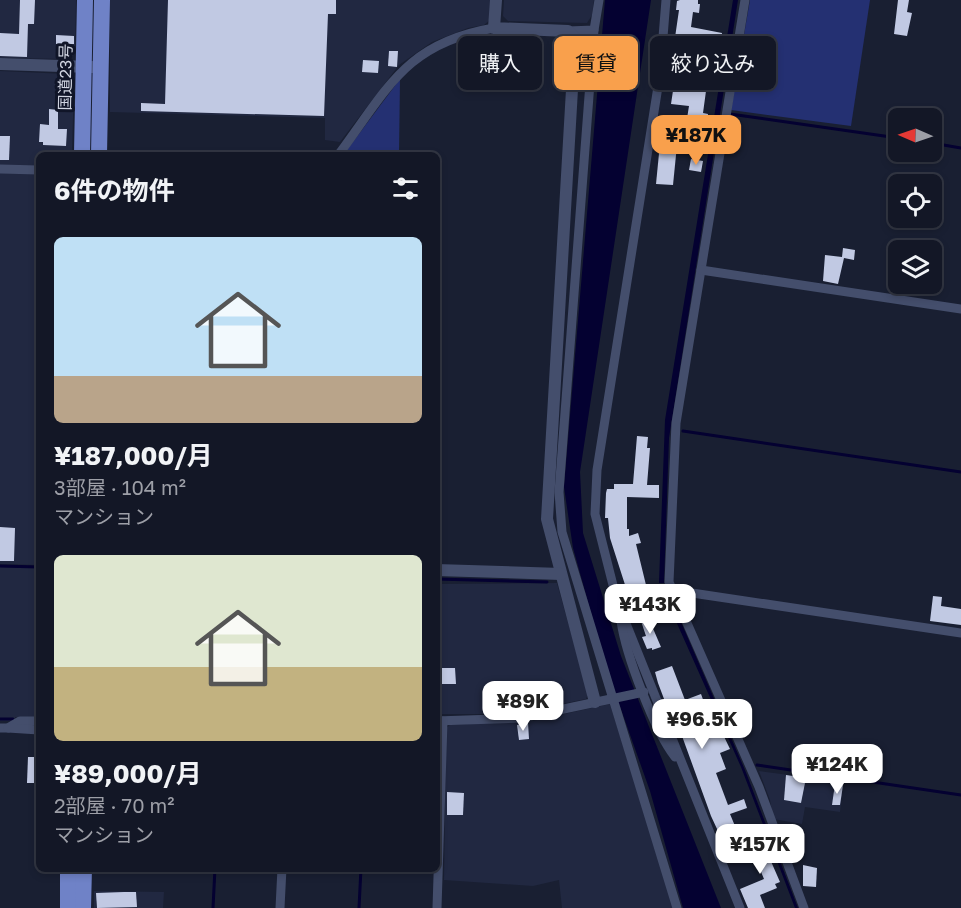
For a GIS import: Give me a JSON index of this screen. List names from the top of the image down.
{
  "streets": {
    "highway": ["国道23号"]
  },
  "north": "left",
  "page": {
    "chip": ["購入", "賃貸", "絞り込み"],
    "price": [
      "¥187K",
      "¥143K",
      "¥89K",
      "¥96.5K",
      "¥124K",
      "¥157K"
    ],
    "heading": "6件の物件",
    "list": [
      {
        "name": "¥187,000/月",
        "note": "3部屋 · 104 m² · マンション"
      },
      {
        "name": "¥89,000/月",
        "note": "2部屋 · 70 m² · マンション"
      }
    ]
  }
}
